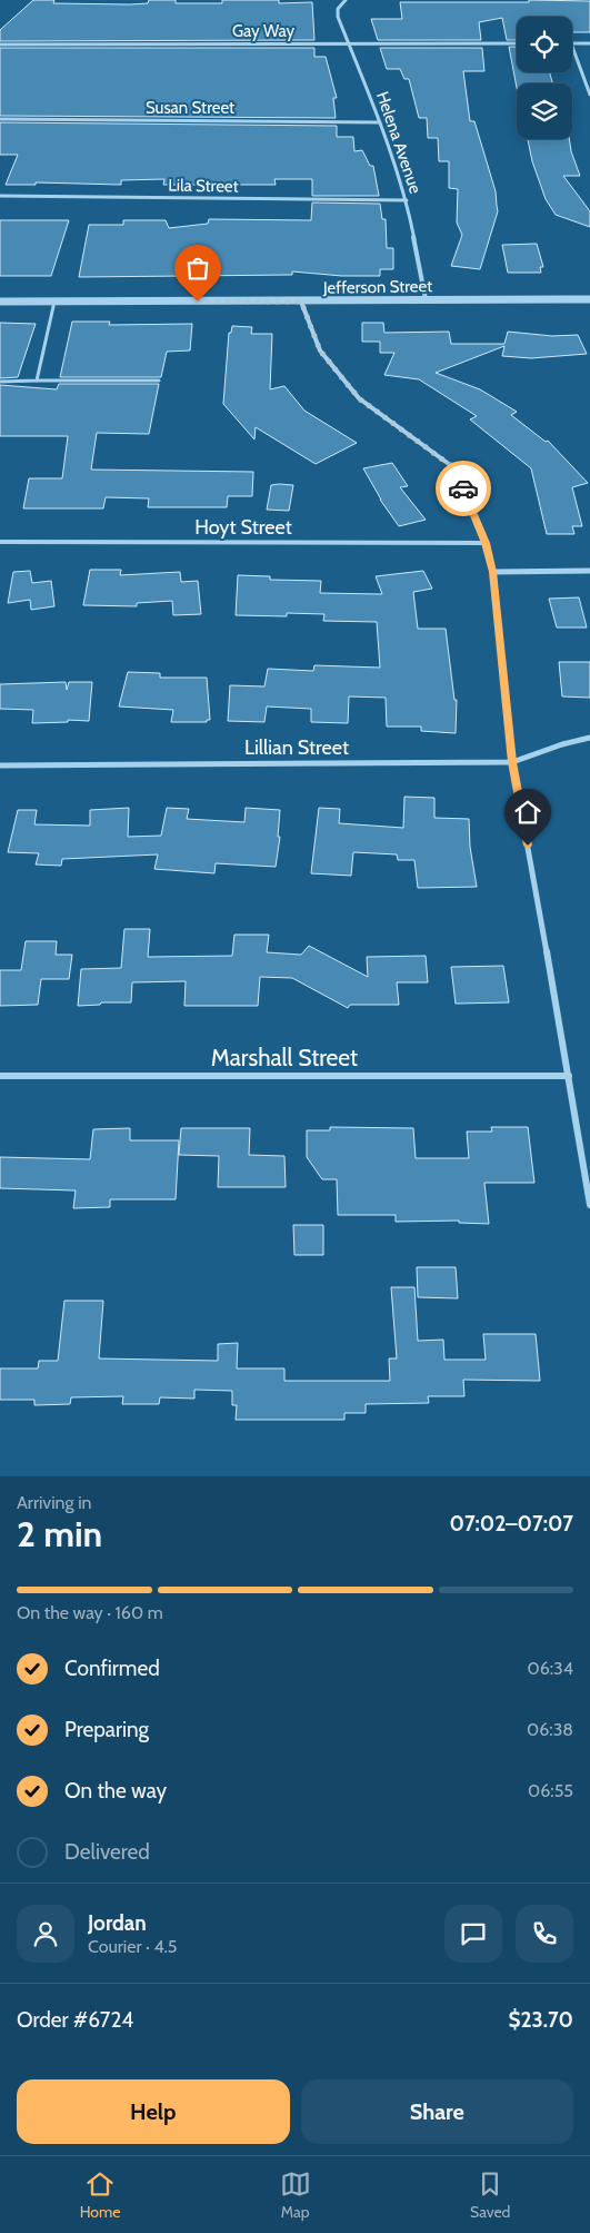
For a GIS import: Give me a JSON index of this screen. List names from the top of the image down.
{
  "streets": {
    "street": [
      "Gay Way",
      "Susan Street",
      "Helena Avenue",
      "Lila Street",
      "Jefferson Street",
      "Hoyt Street",
      "Lillian Street",
      "Marshall Street"
    ]
  },
  "crossings": [
    ["Gay Way", "Helena Avenue"],
    ["Susan Street", "Helena Avenue"],
    ["Helena Avenue", "Lila Street"],
    ["Helena Avenue", "Jefferson Street"]
  ],
  "page": {
    "heading": ["2 min", "Arriving in", "07:02–07:07"],
    "panel": [
      "Jordan",
      "Courier · 4.5",
      "Order #6724",
      "$23.70"
    ],
    "bar": "On the way · 160 m",
    "list": [
      ["Confirmed", "06:34"],
      ["Preparing", "06:38"],
      ["On the way", "06:55"],
      "Delivered"
    ],
    "buttons": ["Help", "Share"],
    "tabs": ["Home", "Map", "Saved"]
  }
}
